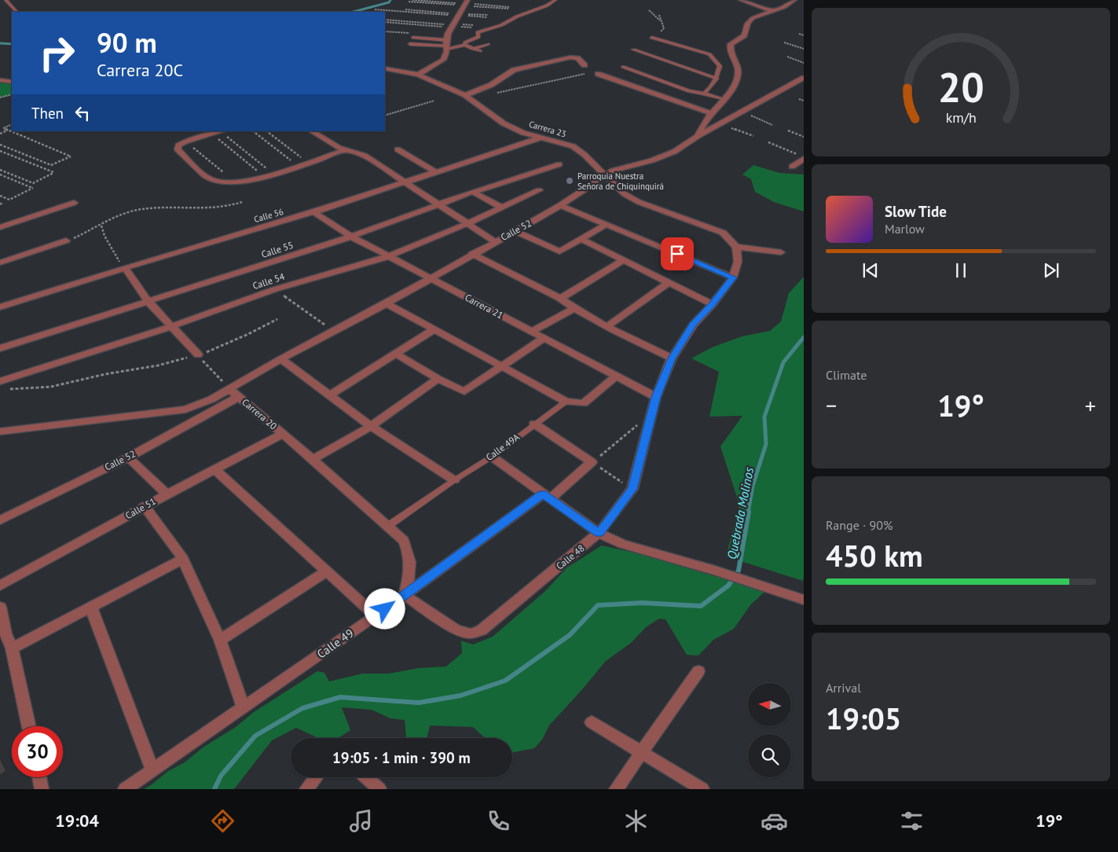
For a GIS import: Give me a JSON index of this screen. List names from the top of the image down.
{
  "streets": {
    "street": [
      "Carrera 23",
      "Calle 56",
      "Calle 52",
      "Calle 55",
      "Calle 54",
      "Carrera 21",
      "Carrera 20",
      "Calle 51",
      "Calle 48",
      "Calle 49"
    ],
    "lane": ["Calle 49A"]
  },
  "crossings": [
    ["Carrera 23", "Calle 56"],
    ["Carrera 23", "Calle 52"],
    ["Carrera 23", "Calle 48"],
    ["Calle 56", "Carrera 21"],
    ["Calle 52", "Carrera 21"],
    ["Calle 52", "Carrera 20"],
    ["Calle 55", "Carrera 21"],
    ["Calle 54", "Carrera 21"],
    ["Carrera 21", "Calle 48"],
    ["Carrera 20", "Calle 49A"],
    ["Carrera 20", "Calle 51"],
    ["Carrera 20", "Calle 48"],
    ["Carrera 20", "Calle 49"],
    ["Calle 48", "Calle 49"]
  ],
  "water": ["Quebrada Molinos"],
  "places": ["Parroquia Nuestra Señora de Chiquinquirá"],
  "north": "left",
  "page": {
    "turn": ["90 m", "Carrera 20C"],
    "then": "Then",
    "song": ["Slow Tide", "Marlow"],
    "tile": [
      "Climate",
      ["Range · 90%", "450 km"],
      ["Arrival", "19:05"]
    ],
    "heat": ["−", "19°", "+"],
    "limit": "30",
    "trip": "19:05 · 1 min · 390 m",
    "tabs": ["19:04", "19°"],
    "gauge": ["20", "km/h"]
  }
}
